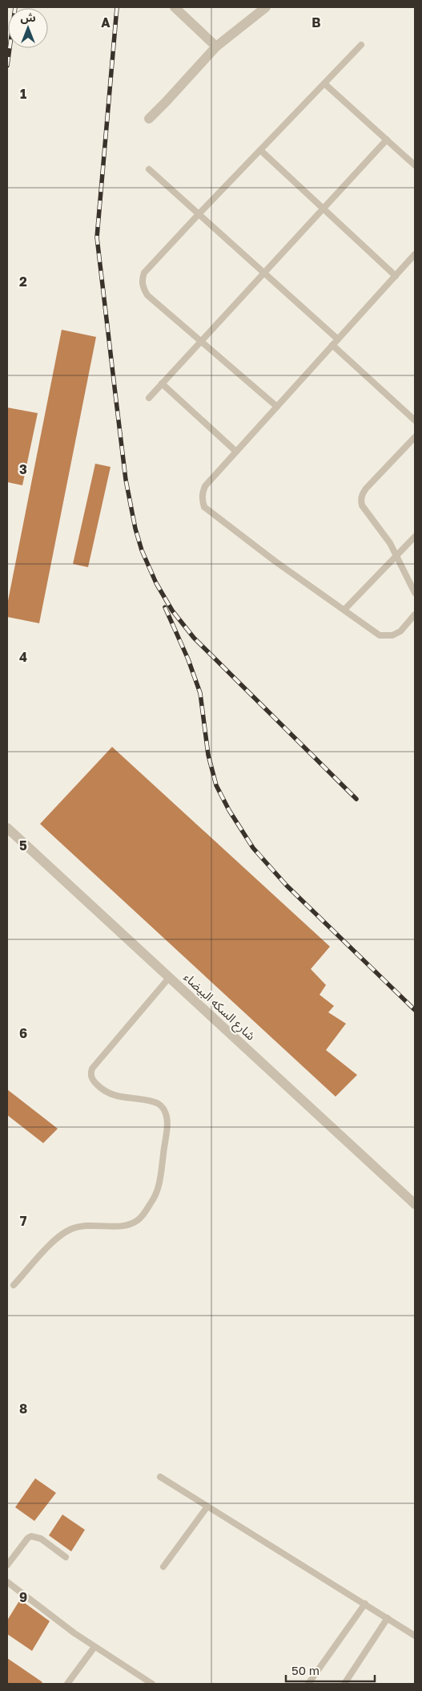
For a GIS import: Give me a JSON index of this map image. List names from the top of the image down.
{
  "streets": {
    "street": ["شارع السكه البيضاء"]
  },
  "scale_bar": "50 m",
  "north": "top",
  "grid": {
    "columns": ["A", "B"],
    "rows": [
      "1",
      "2",
      "3",
      "4",
      "5",
      "6",
      "7",
      "8",
      "9"
    ]
  }
}
